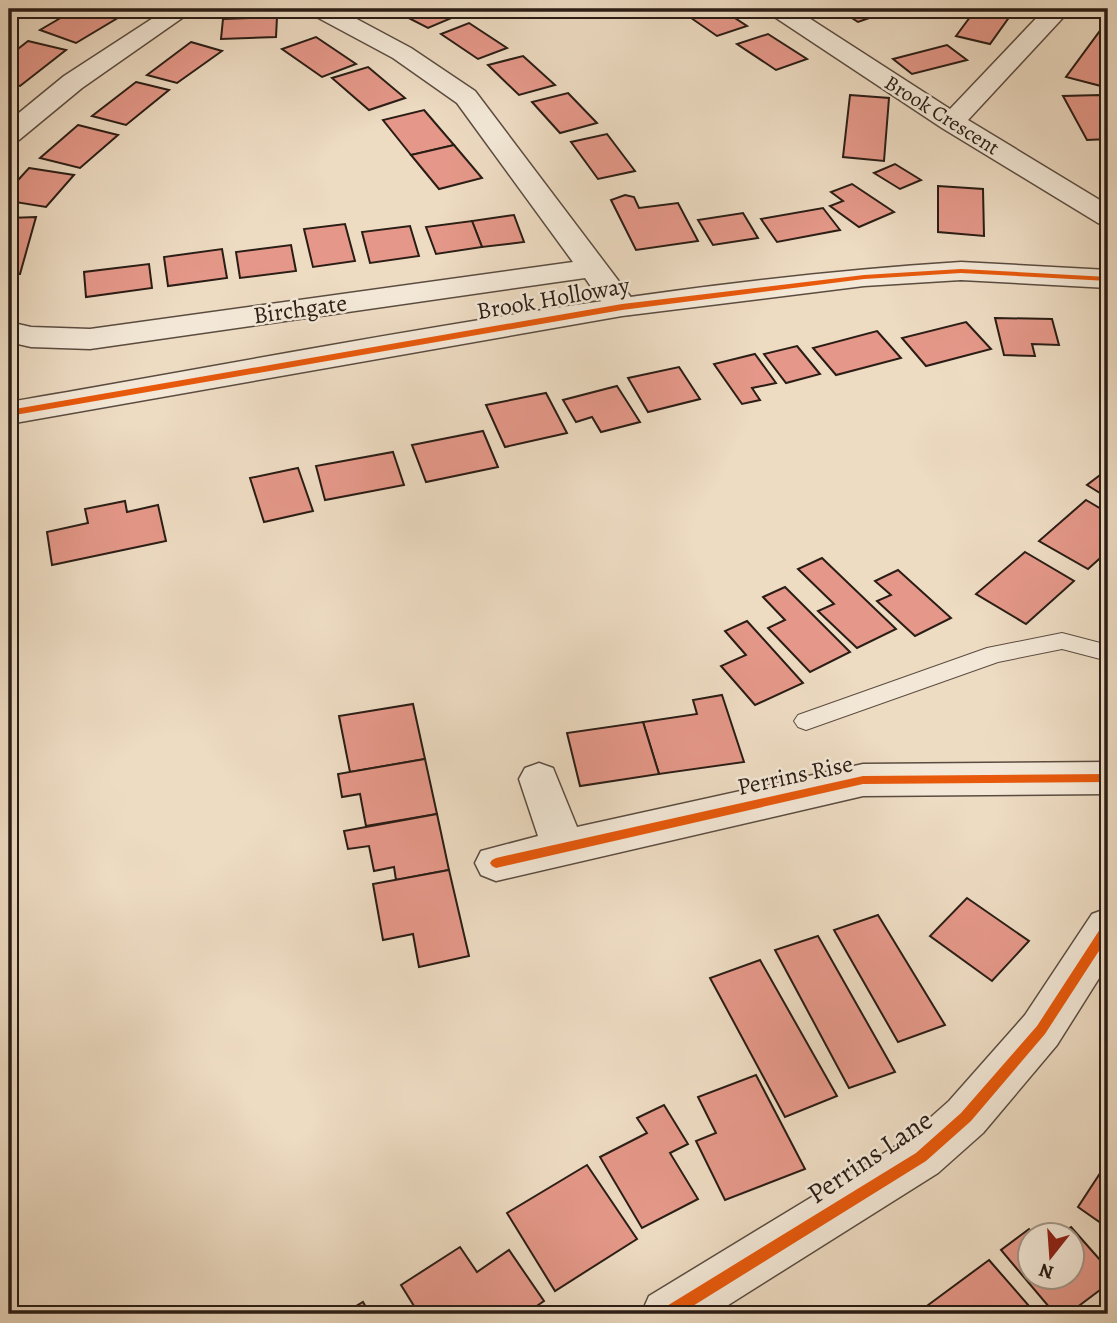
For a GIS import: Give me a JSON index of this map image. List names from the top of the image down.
{
  "streets": {
    "street": [
      "Brook Crescent",
      "Brook Holloway",
      "Birchgate",
      "Perrins Rise",
      "Perrins Lane"
    ]
  },
  "north": "bottom"
}
